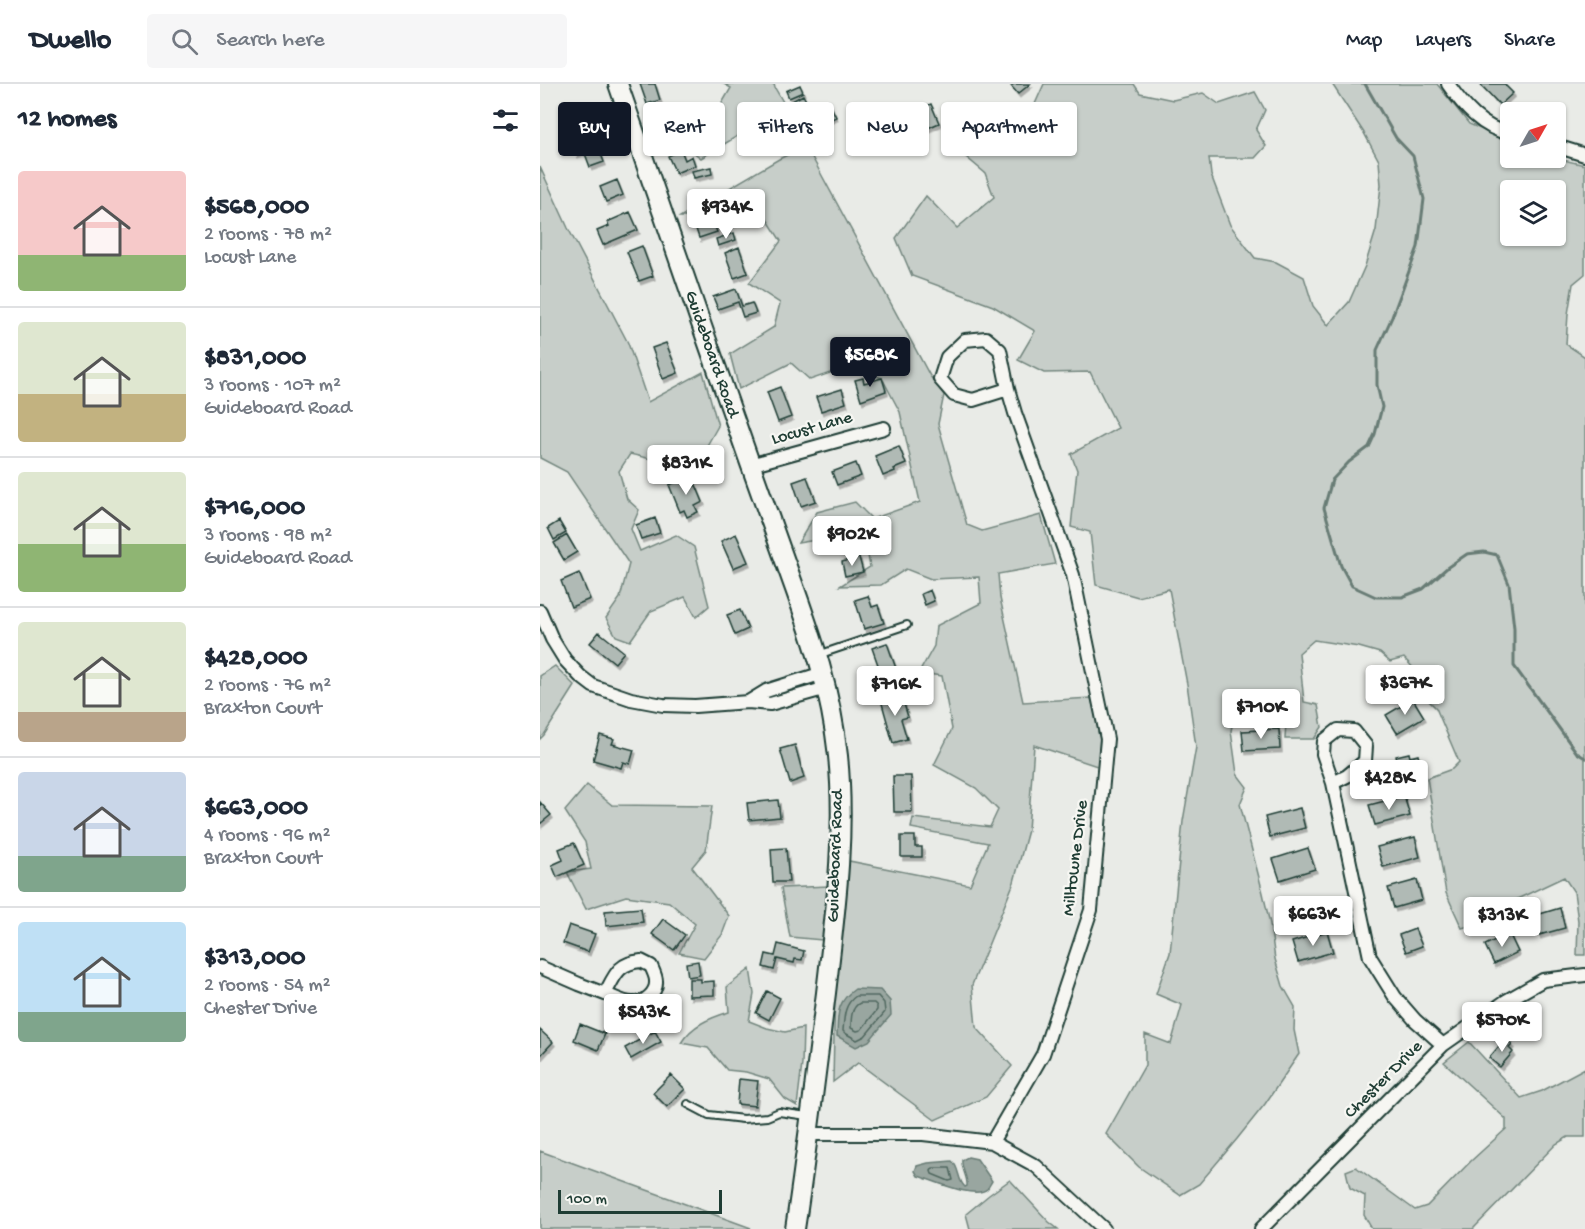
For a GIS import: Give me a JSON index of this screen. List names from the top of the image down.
{
  "streets": {
    "street": [
      "Guideboard Road",
      "Locust Lane",
      "Milltowne Drive",
      "Chester Drive"
    ]
  },
  "crossings": [
    ["Guideboard Road", "Locust Lane"]
  ],
  "scale_bar": "100 m",
  "north": "top right",
  "page": {
    "header": "Dwello",
    "search": "Search here",
    "nav": ["Map", "Layers", "Share"],
    "heading": "12 homes",
    "chip": [
      "Buy",
      "Rent",
      "Filters",
      "New",
      "Apartment"
    ],
    "list": [
      {
        "name": "$568,000",
        "note": "2 rooms · 78 m² · Locust Lane"
      },
      {
        "name": "$831,000",
        "note": "3 rooms · 107 m² · Guideboard Road"
      },
      {
        "name": "$716,000",
        "note": "3 rooms · 98 m² · Guideboard Road"
      },
      {
        "name": "$428,000",
        "note": "2 rooms · 76 m² · Braxton Court"
      },
      {
        "name": "$663,000",
        "note": "4 rooms · 96 m² · Braxton Court"
      },
      {
        "name": "$313,000",
        "note": "2 rooms · 54 m² · Chester Drive"
      }
    ],
    "price": [
      "$934K",
      "$568K",
      "$831K",
      "$902K",
      "$367K",
      "$716K",
      "$710K",
      "$428K",
      "$663K",
      "$313K",
      "$543K",
      "$570K"
    ],
    "scale": "100 m"
  }
}
